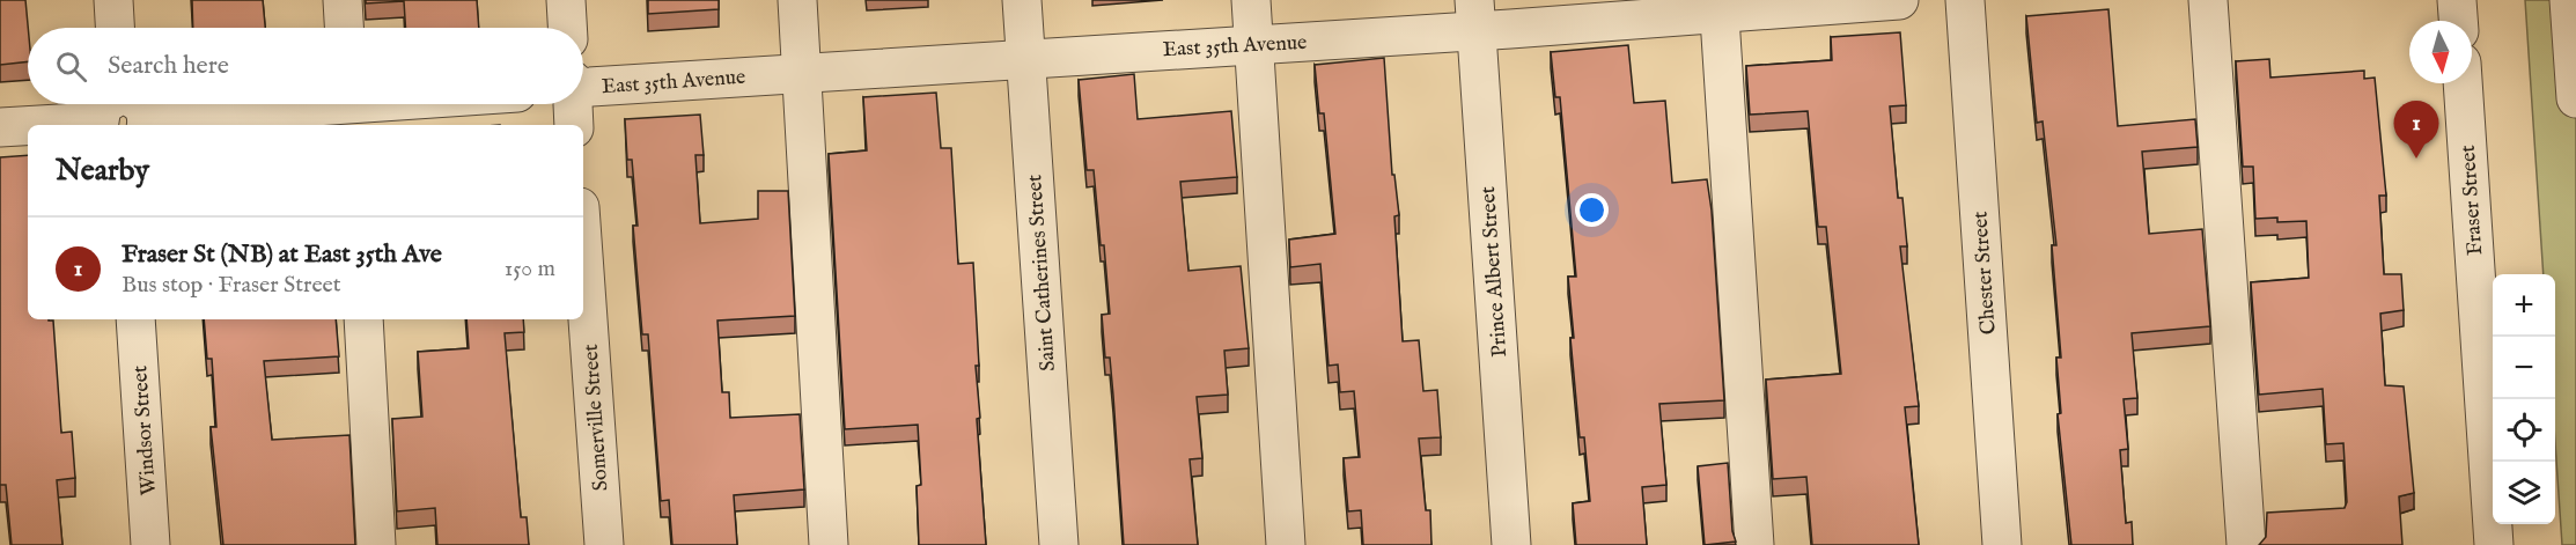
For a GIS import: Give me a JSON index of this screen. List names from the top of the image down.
{
  "streets": {
    "street": [
      "East 35th Avenue",
      "Fraser Street",
      "Prince Albert Street",
      "Saint Catherines Street",
      "Chester Street",
      "Somerville Street",
      "Windsor Street"
    ]
  },
  "crossings": [
    ["East 35th Avenue", "Prince Albert Street"],
    ["East 35th Avenue", "Saint Catherines Street"]
  ],
  "north": "bottom",
  "page": {
    "search": "Search here",
    "pins": "1",
    "heading": "Nearby",
    "list": [
      {
        "mark": "1",
        "name": "Fraser St (NB) at East 35th Ave",
        "note": "Bus stop · Fraser Street",
        "value": "150 m"
      }
    ],
    "map_buttons": ["+", "−"]
  }
}
